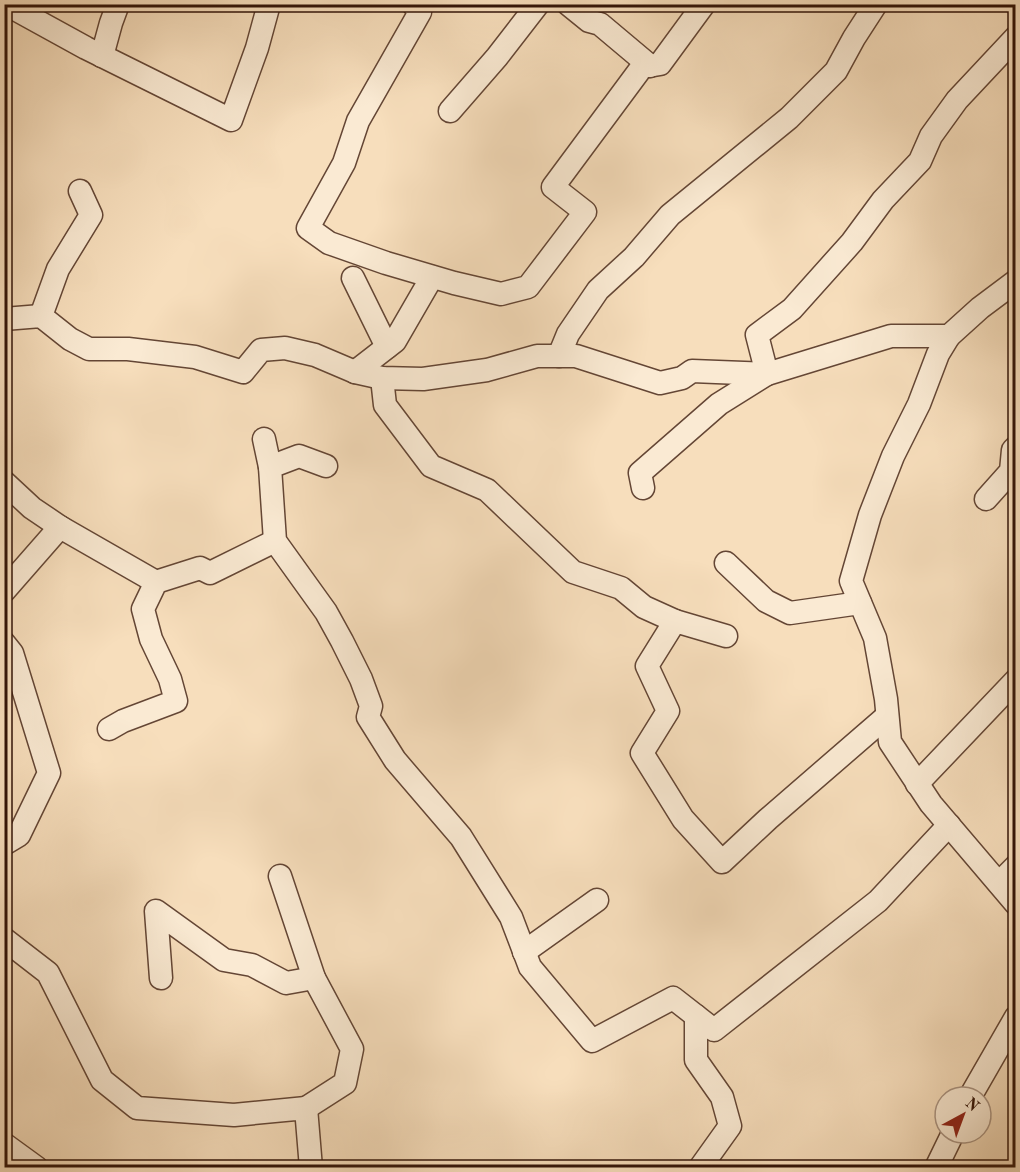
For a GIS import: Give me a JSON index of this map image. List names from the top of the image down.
{
  "north": "top right"
}
